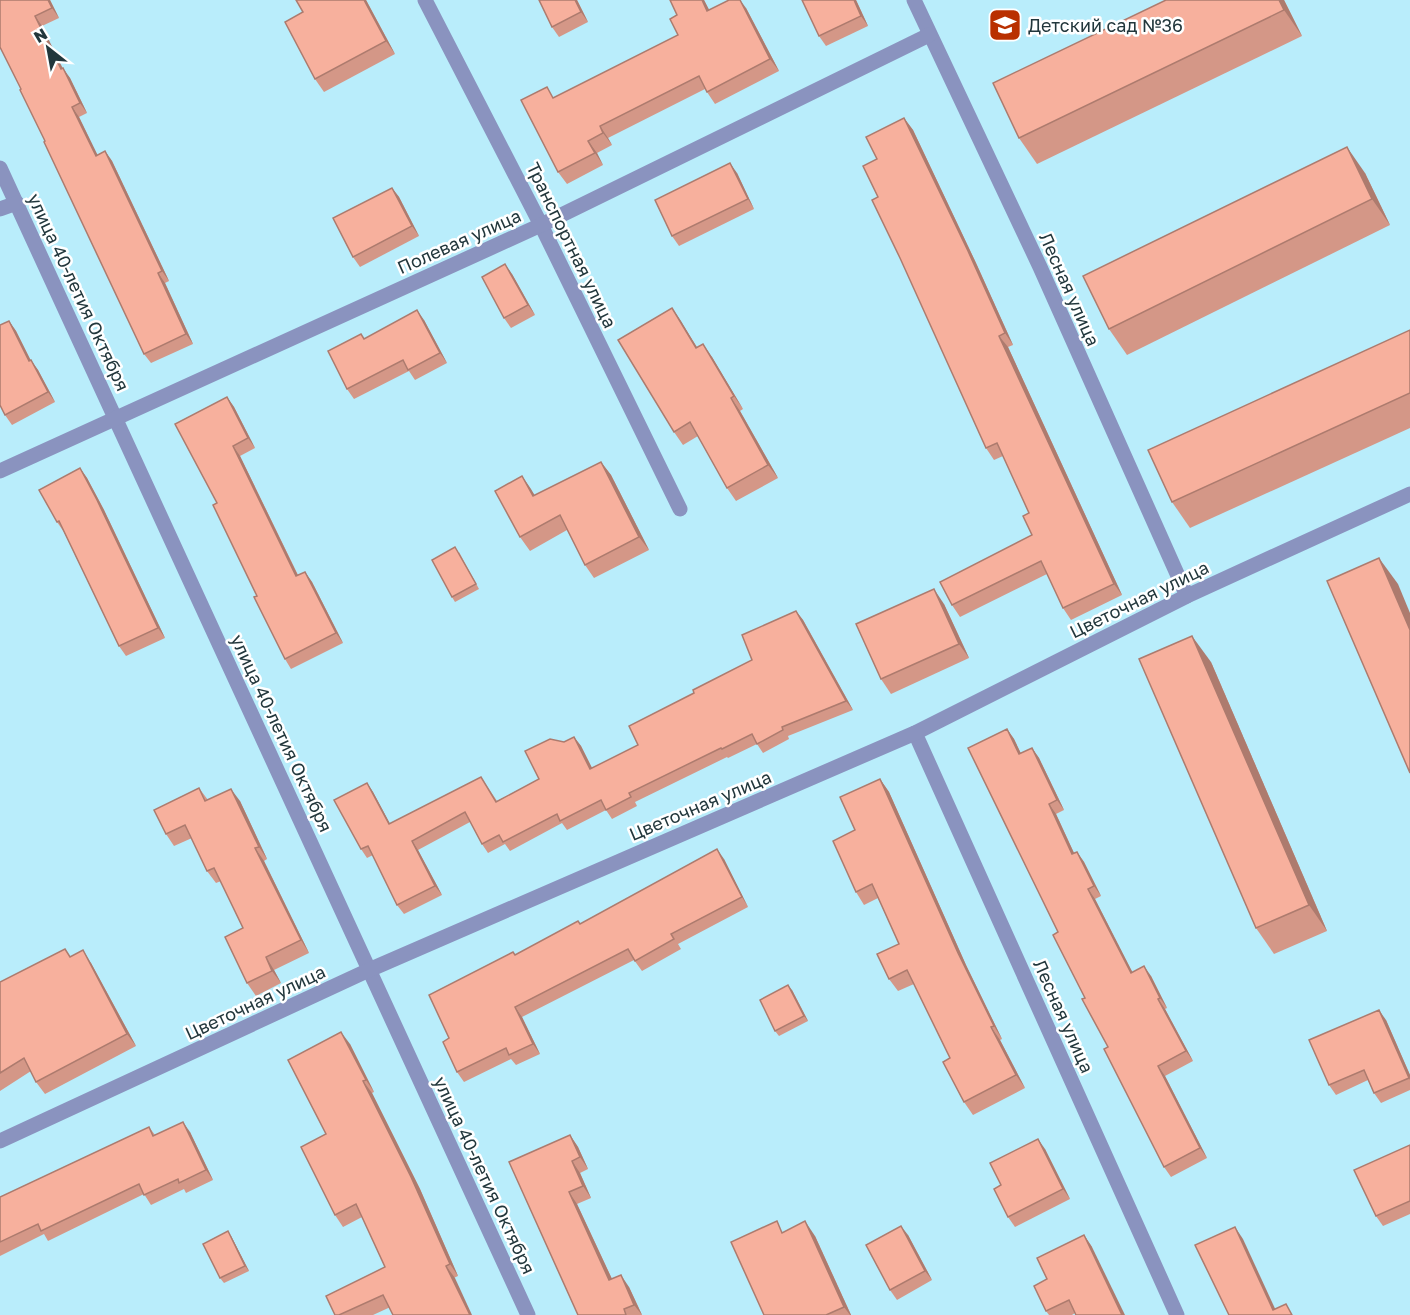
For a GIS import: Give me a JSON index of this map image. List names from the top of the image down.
{
  "streets": {
    "street": [
      "Полевая улица",
      "Транспортная улица",
      "Лесная улица",
      "улица 40-летия Октября",
      "Цветочная улица"
    ]
  },
  "crossings": [
    ["Полевая улица", "Транспортная улица"],
    ["Полевая улица", "Лесная улица"],
    ["Полевая улица", "улица 40-летия Октября"],
    ["Лесная улица", "Цветочная улица"],
    ["улица 40-летия Октября", "Цветочная улица"]
  ],
  "places": {
    "school or university": ["Детский сад №36"]
  },
  "north": "top left"
}
